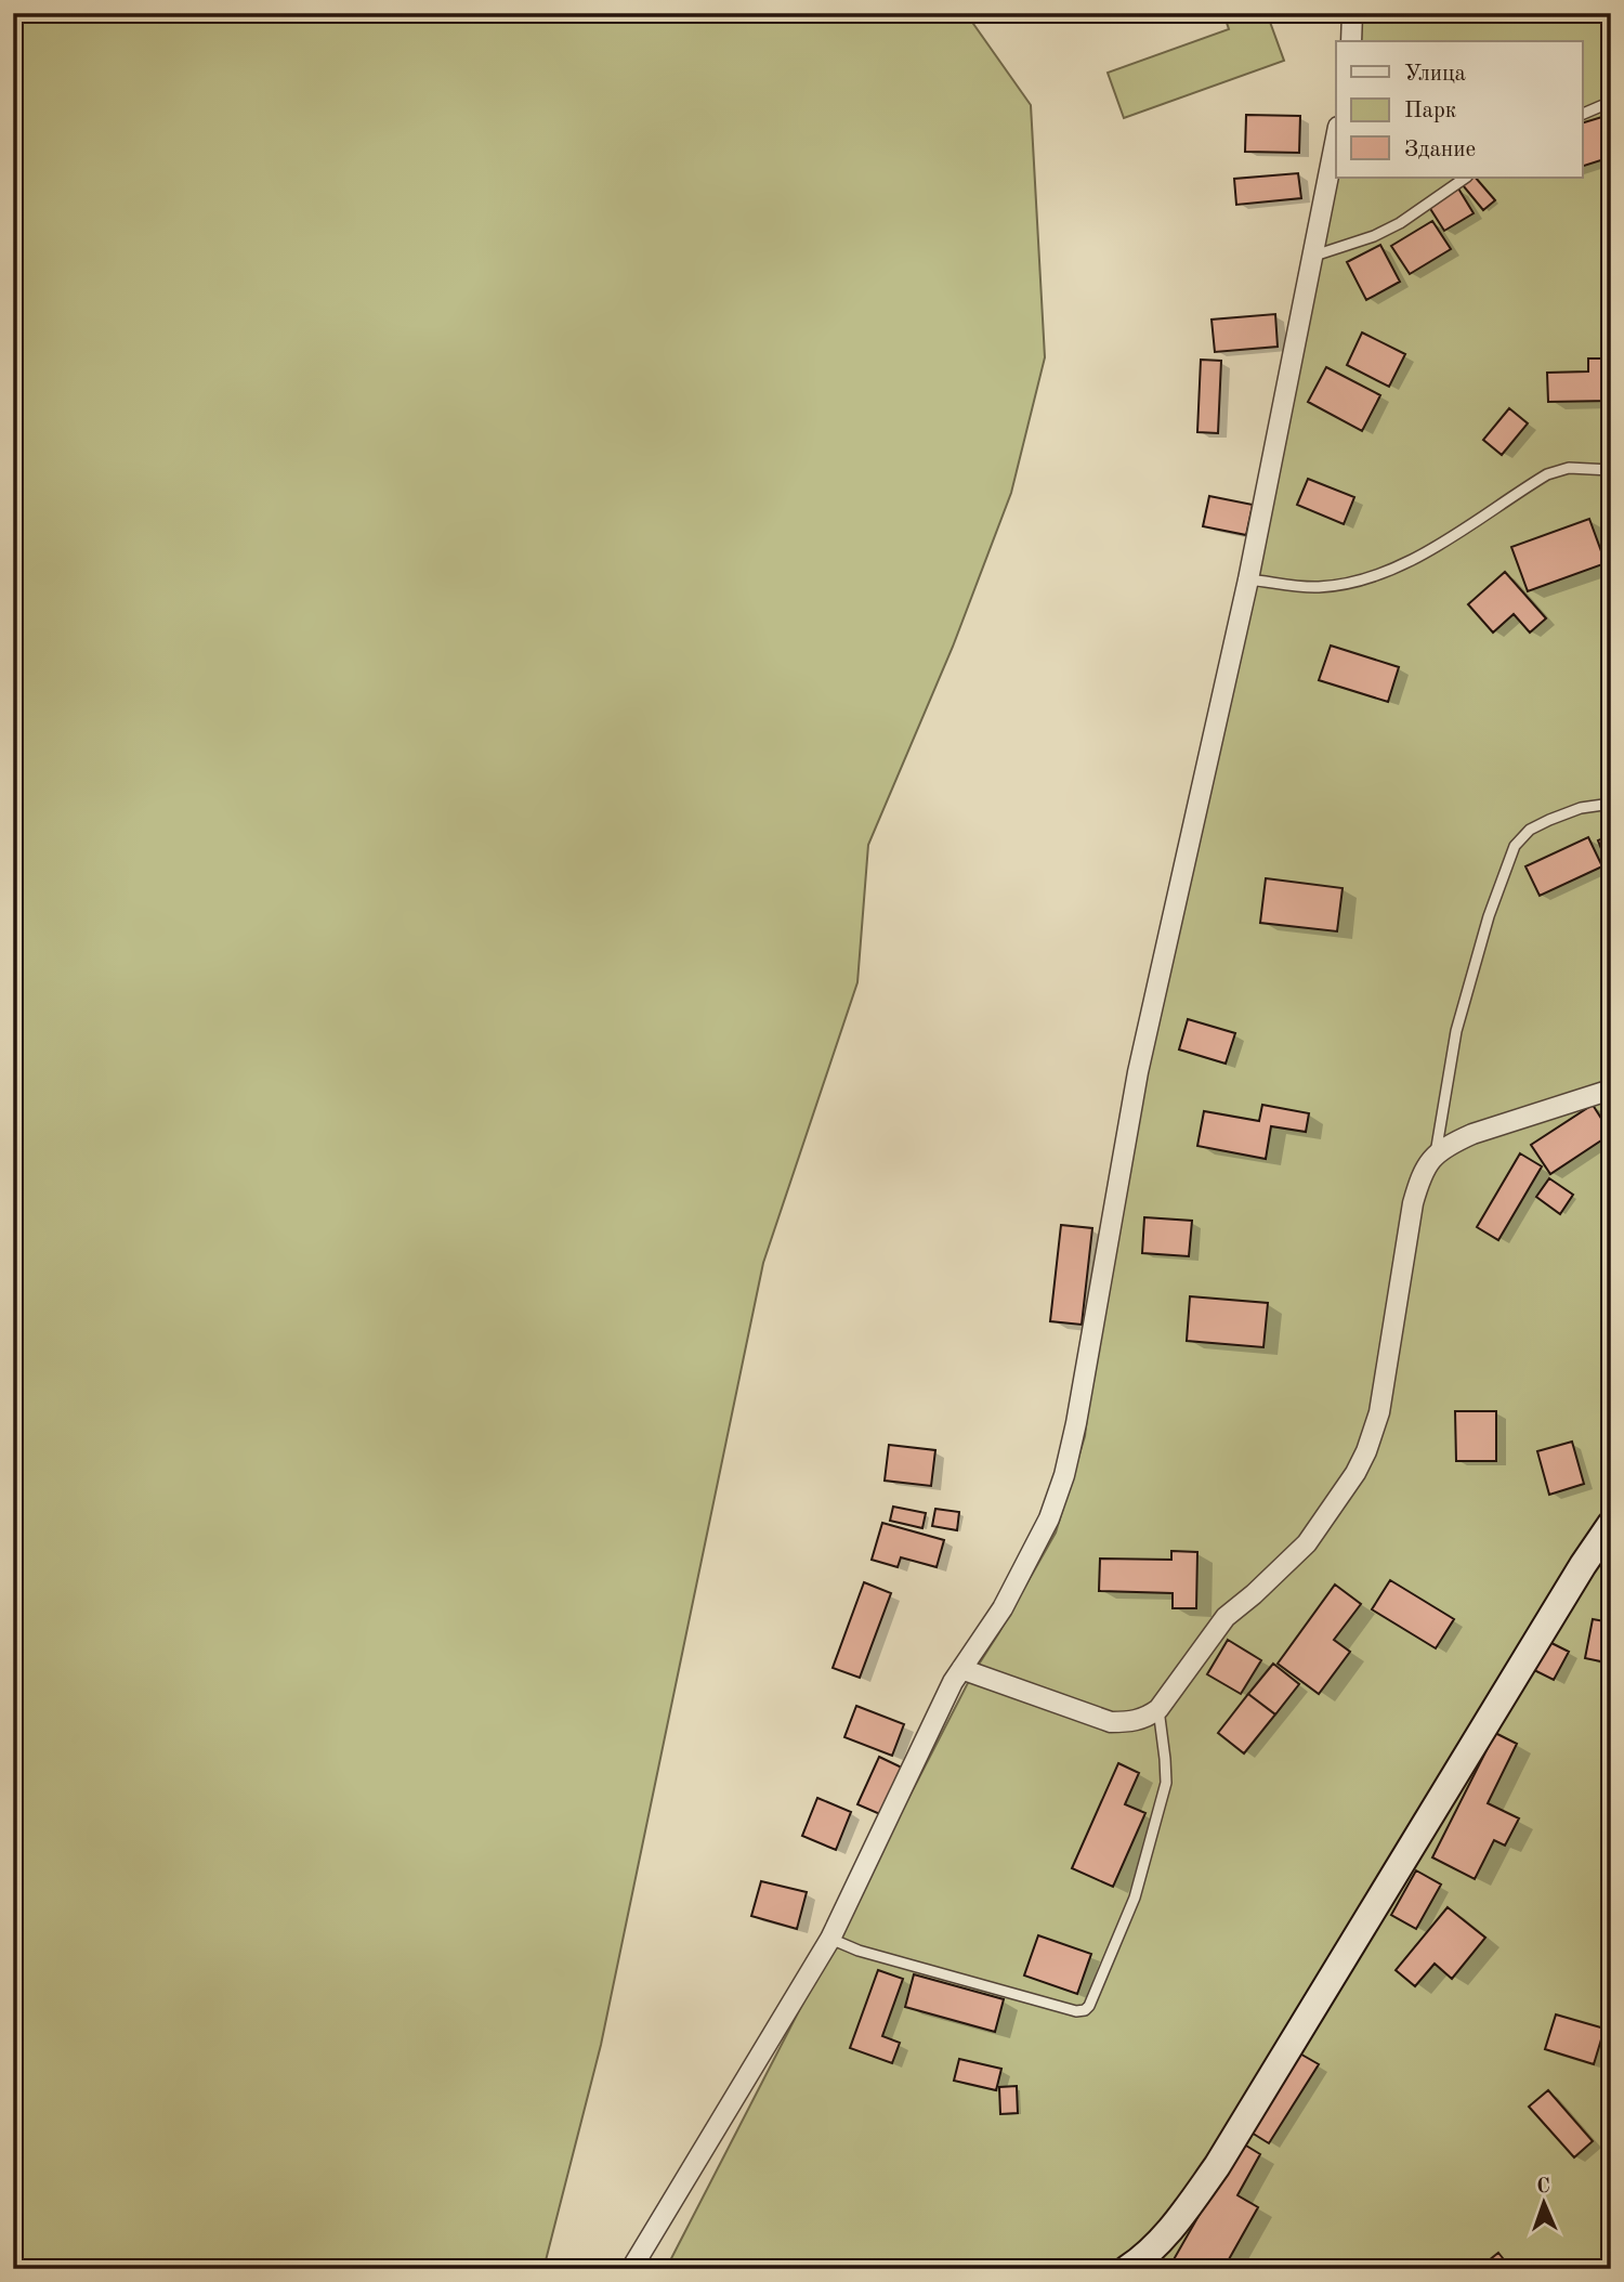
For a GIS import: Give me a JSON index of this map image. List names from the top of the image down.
{
  "legend": ["Улица", "Парк", "Здание"],
  "north": "top"
}
